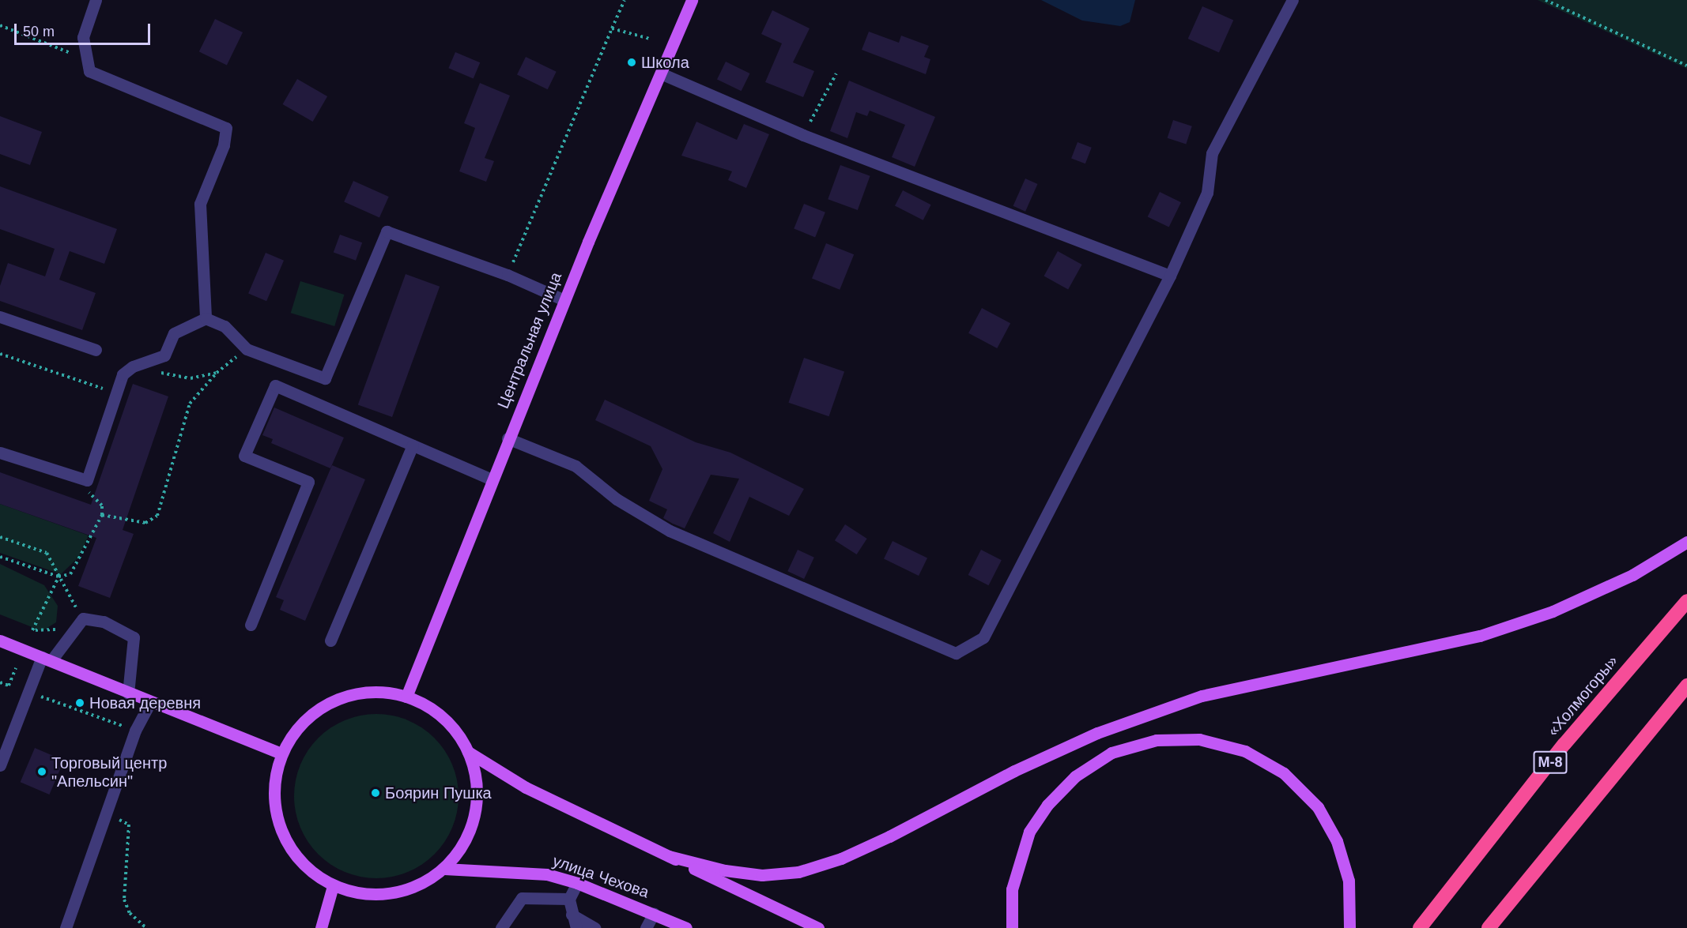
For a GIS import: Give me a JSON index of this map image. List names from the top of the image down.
{
  "streets": {
    "highway": ["«Холмогоры»", "М-8"],
    "main road": ["Центральная улица", "улица Чехова"]
  },
  "places": [
    "Школа",
    "Новая деревня",
    "Торговый центр \"Апельсин\"",
    "Боярин Пушка"
  ],
  "scale_bar": "50 m"
}
